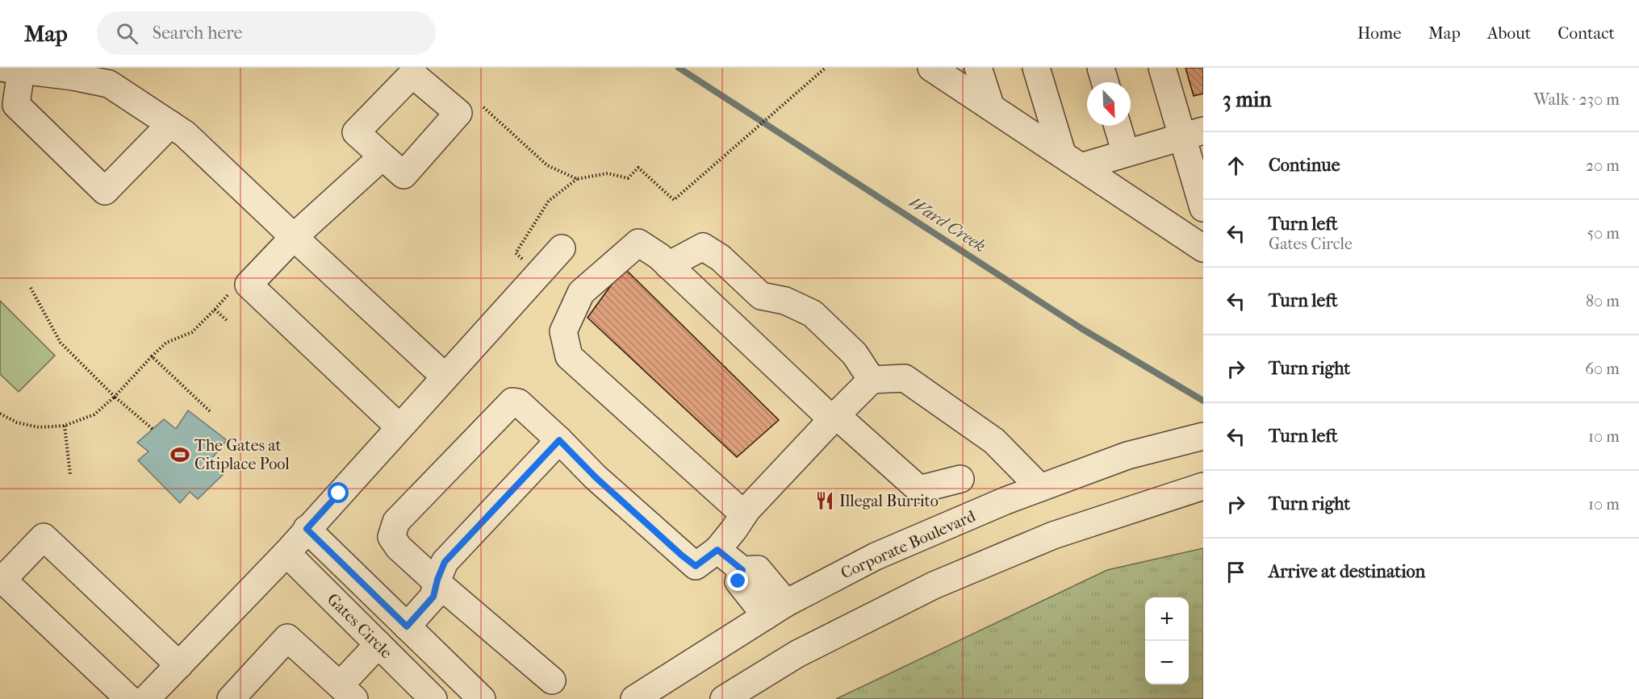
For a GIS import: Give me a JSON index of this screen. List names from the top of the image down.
{
  "streets": {
    "street": ["Corporate Boulevard", "Gates Circle"]
  },
  "water": ["Ward Creek"],
  "places": {
    "sports": ["The Gates at Citiplace Pool"],
    "restaurant": ["Illegal Burrito"]
  },
  "north": "bottom right",
  "page": {
    "header": "Map",
    "search": "Search here",
    "nav": [
      "Home",
      "Map",
      "About",
      "Contact"
    ],
    "heading": ["3 min", "Walk · 230 m"],
    "list": [
      ["Continue", "20 m"],
      ["Turn left", "Gates Circle", "50 m"],
      ["Turn left", "80 m"],
      ["Turn right", "60 m"],
      ["Turn left", "10 m"],
      ["Turn right", "10 m"],
      "Arrive at destination"
    ],
    "map_buttons": ["+", "−"]
  }
}
